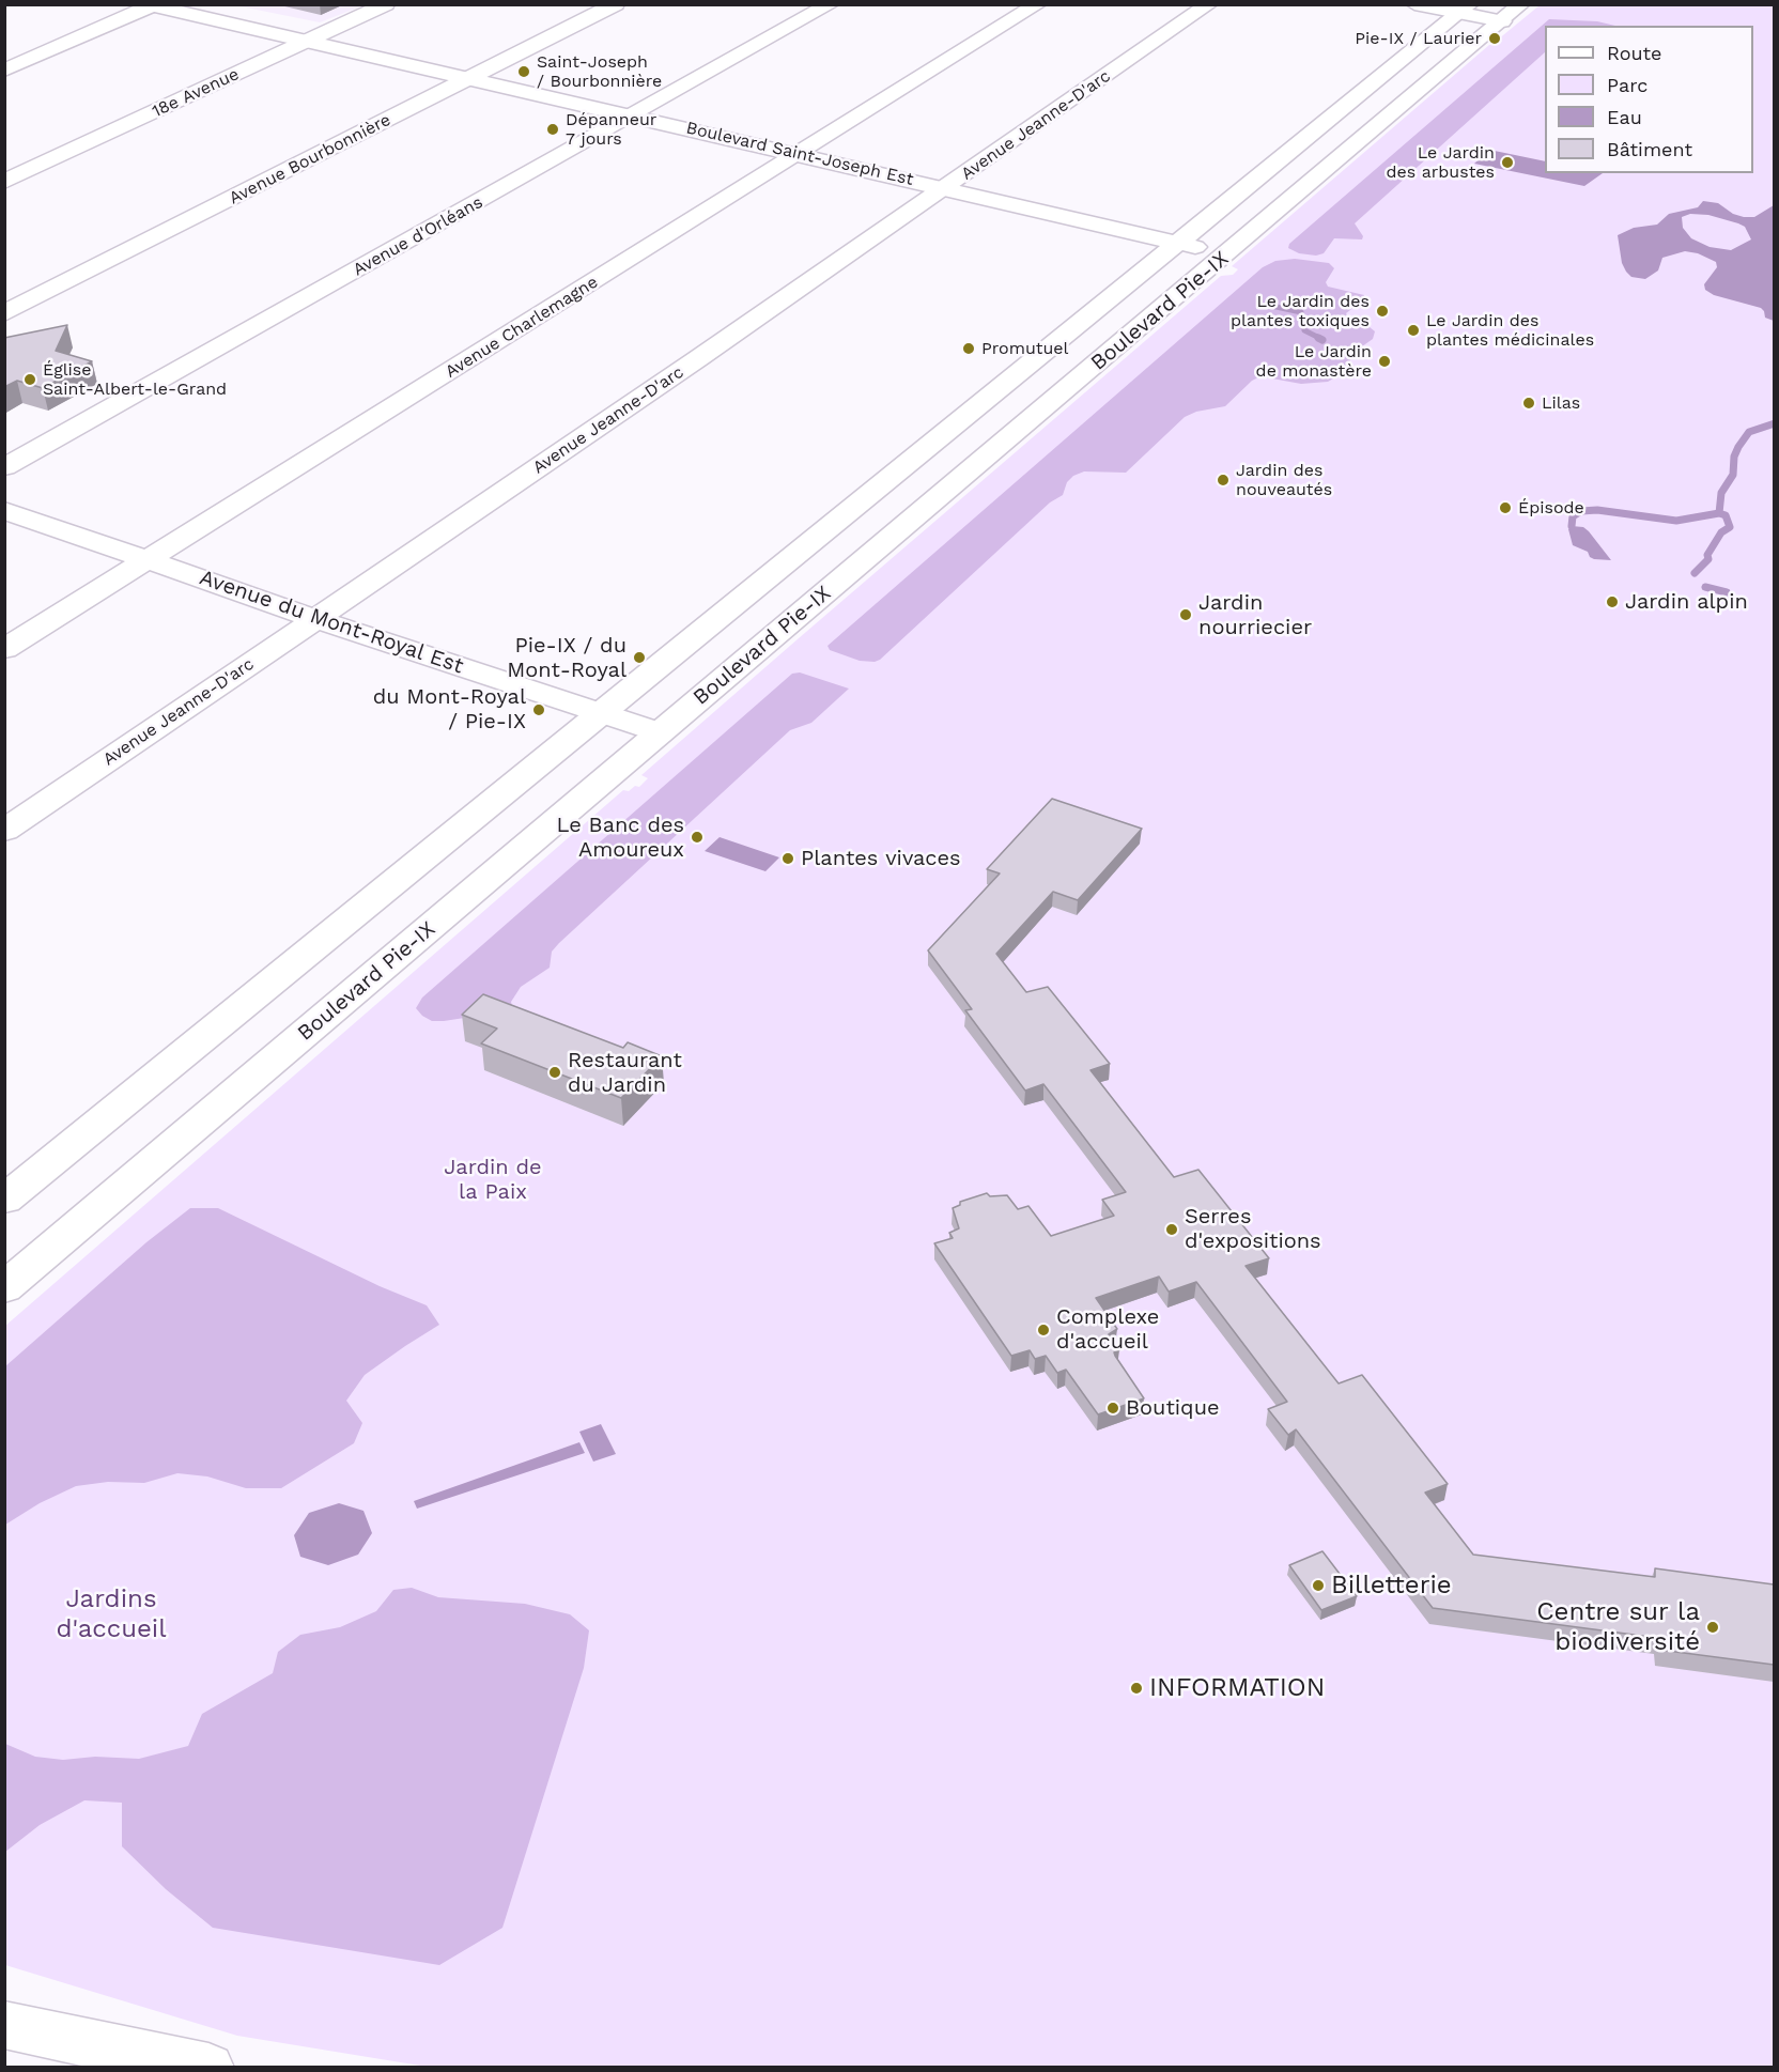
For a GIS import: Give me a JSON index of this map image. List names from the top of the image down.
{
  "streets": {
    "street": [
      "18e Avenue",
      "Avenue Jeanne-D'arc",
      "Boulevard Saint-Joseph Est",
      "Avenue Bourbonnière",
      "Avenue d'Orléans",
      "Boulevard Pie-IX",
      "Avenue Charlemagne",
      "Avenue du Mont-Royal Est"
    ]
  },
  "crossings": [
    ["18e Avenue", "Boulevard Saint-Joseph Est"],
    ["Avenue Jeanne-D'arc", "Boulevard Saint-Joseph Est"],
    ["Avenue Jeanne-D'arc", "Avenue du Mont-Royal Est"],
    ["Boulevard Saint-Joseph Est", "Avenue Bourbonnière"],
    ["Boulevard Saint-Joseph Est", "Avenue d'Orléans"],
    ["Boulevard Saint-Joseph Est", "Boulevard Pie-IX"],
    ["Boulevard Saint-Joseph Est", "Avenue Charlemagne"],
    ["Boulevard Pie-IX", "Avenue du Mont-Royal Est"],
    ["Avenue Charlemagne", "Avenue du Mont-Royal Est"]
  ],
  "parks": ["Jardin de la Paix", "Jardins d'accueil"],
  "places": [
    "Pie-IX / Laurier",
    "Saint-Joseph / Bourbonnière",
    "Dépanneur 7 jours",
    "Le Jardin des arbustes",
    "Le Jardin des plantes toxiques",
    "Le Jardin des plantes médicinales",
    "Promutuel",
    "Le Jardin de monastère",
    "Église Saint-Albert-le-Grand",
    "Lilas",
    "Jardin des nouveautés",
    "Épisode",
    "Jardin alpin",
    "Jardin nourriecier",
    "Pie-IX / du Mont-Royal",
    "du Mont-Royal / Pie-IX",
    "Le Banc des Amoureux",
    "Plantes vivaces",
    "Restaurant du Jardin",
    "Serres d'expositions",
    "Complexe d'accueil",
    "Boutique",
    "Billetterie",
    "Centre sur la biodiversité",
    "INFORMATION"
  ],
  "legend": [
    "Route",
    "Parc",
    "Eau",
    "Bâtiment"
  ]
}
